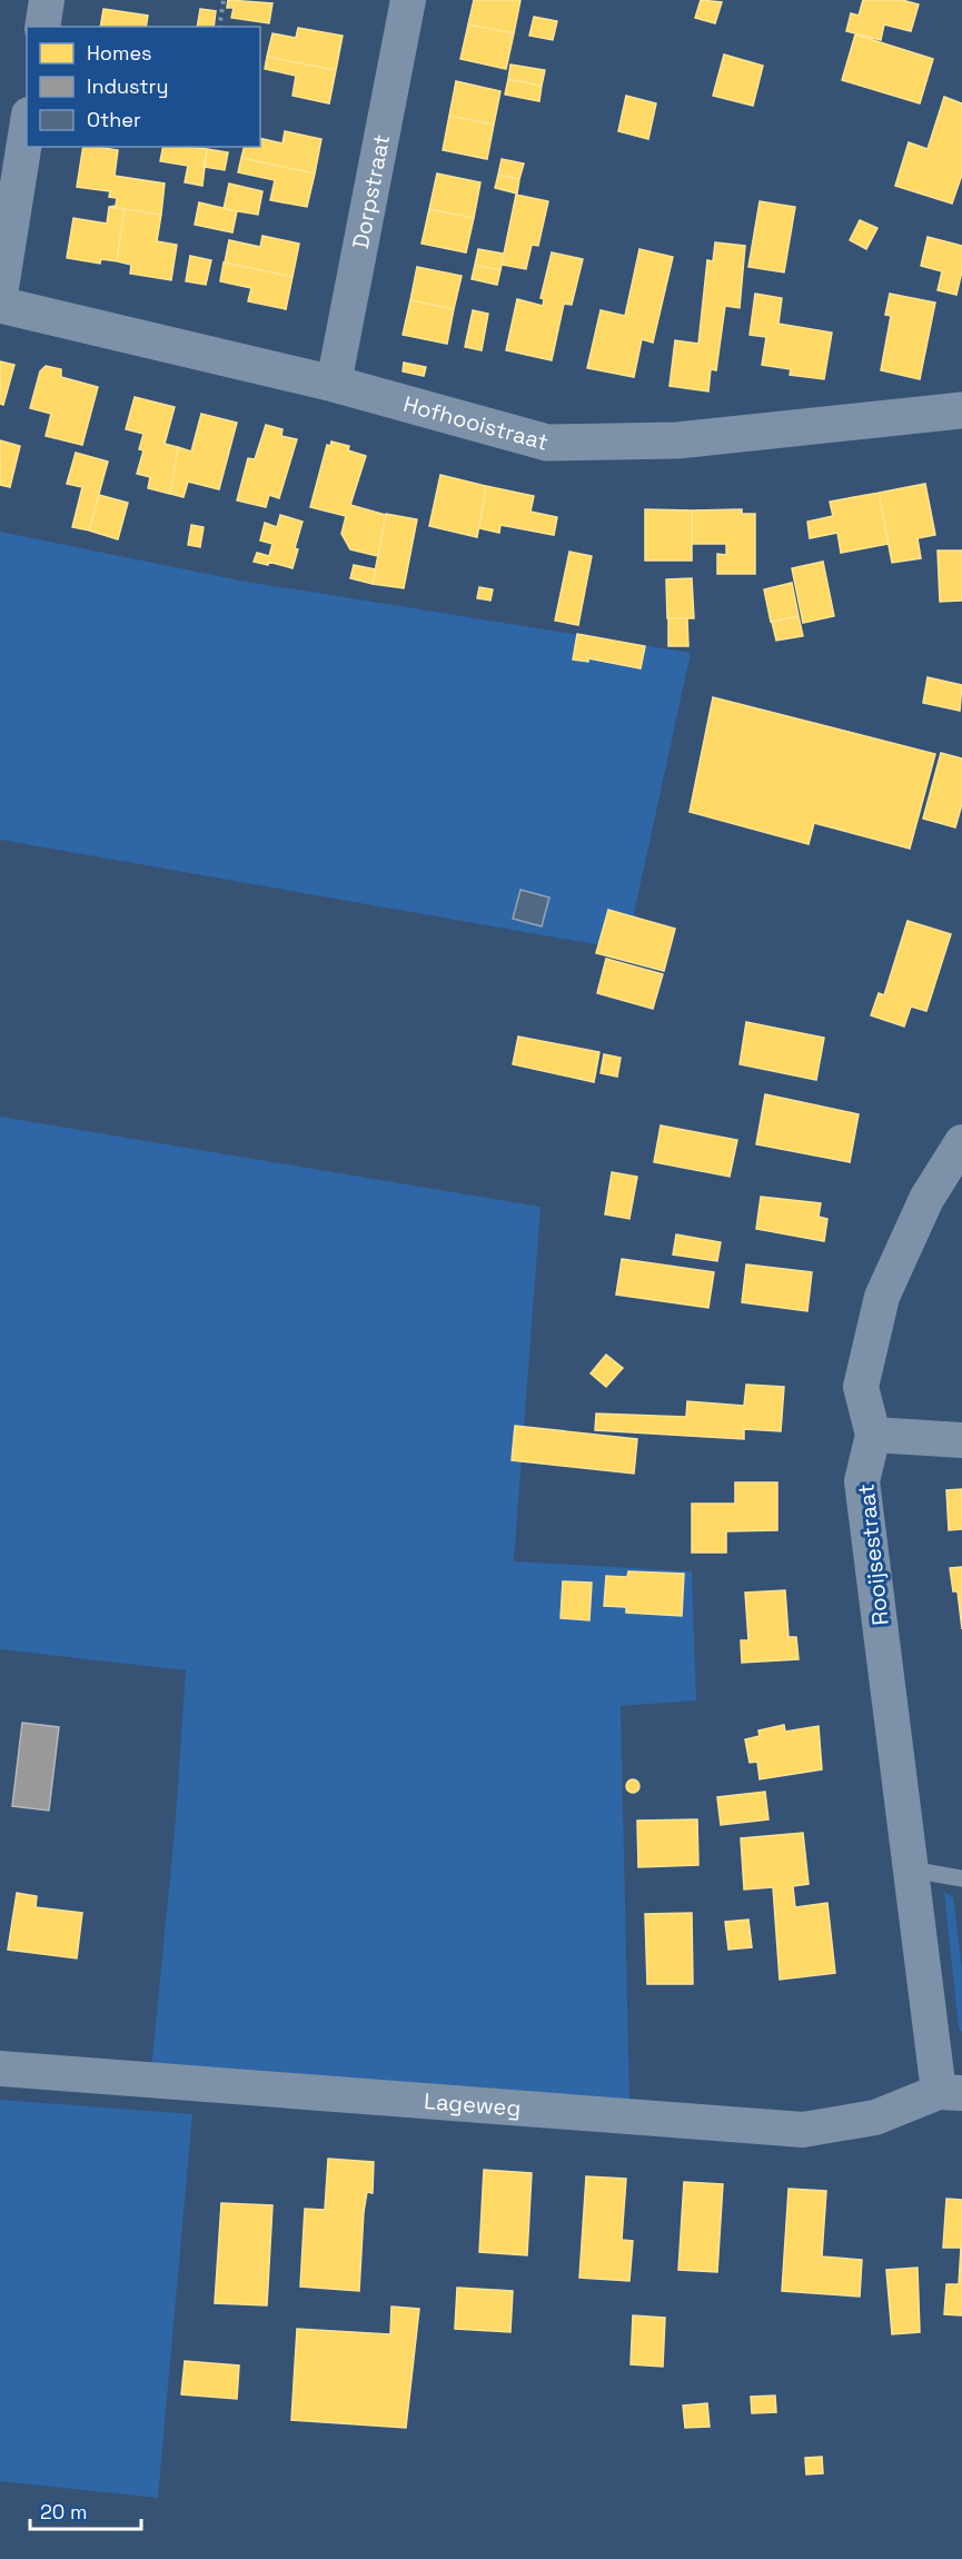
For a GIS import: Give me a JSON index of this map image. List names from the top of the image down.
{
  "streets": {
    "street": [
      "Dorpstraat",
      "Hofhooistraat",
      "Rooijsestraat",
      "Lageweg"
    ]
  },
  "crossings": [
    ["Dorpstraat", "Hofhooistraat"],
    ["Rooijsestraat", "Lageweg"]
  ],
  "legend": ["Homes", "Industry", "Other"],
  "scale_bar": "20 m"
}
